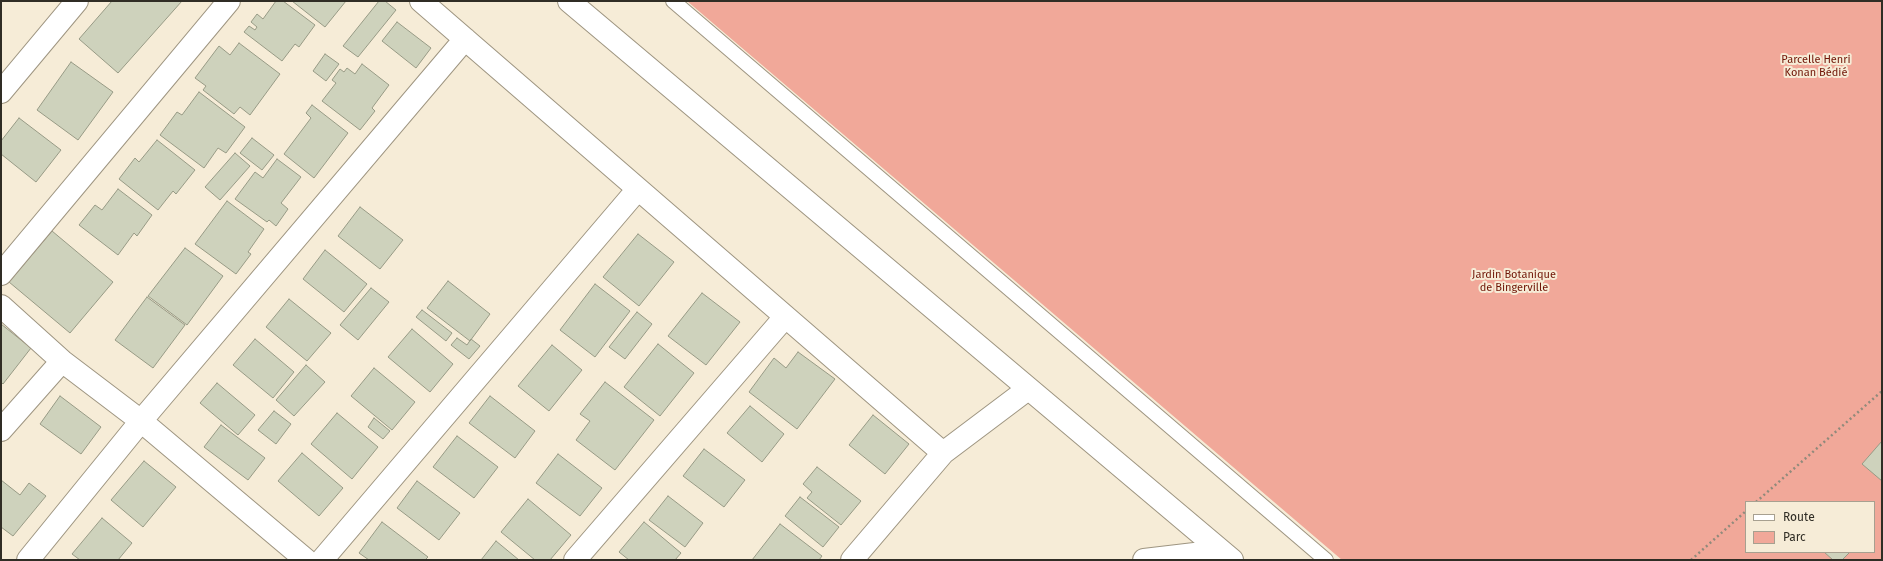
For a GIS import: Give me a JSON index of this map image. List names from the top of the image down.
{
  "parks": ["Parcelle Henri Konan Bédié", "Jardin Botanique de Bingerville"],
  "legend": ["Route", "Parc"]
}
